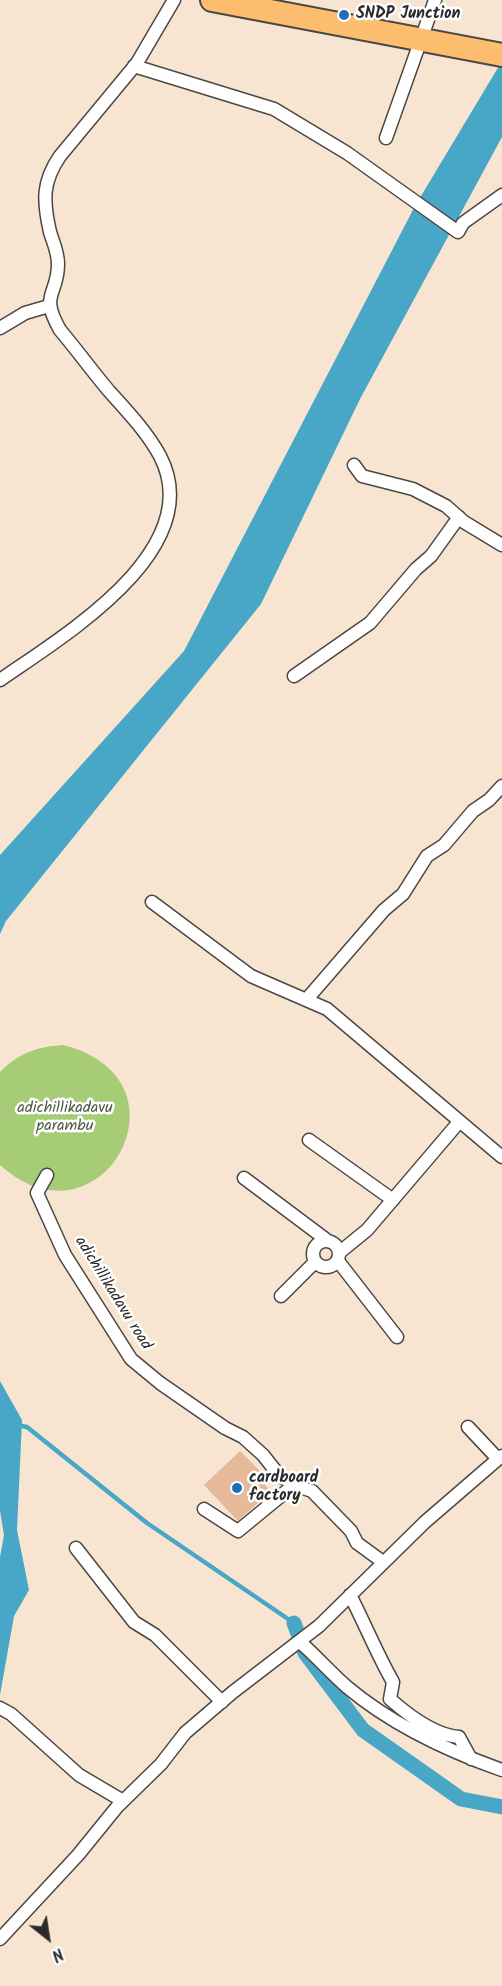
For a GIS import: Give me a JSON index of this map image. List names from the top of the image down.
{
  "streets": {
    "street": ["adichillikadavu road"]
  },
  "parks": ["adichillikadavu parambu"],
  "places": ["SNDP Junction", "cardboard factory"],
  "north": "bottom right"
}
